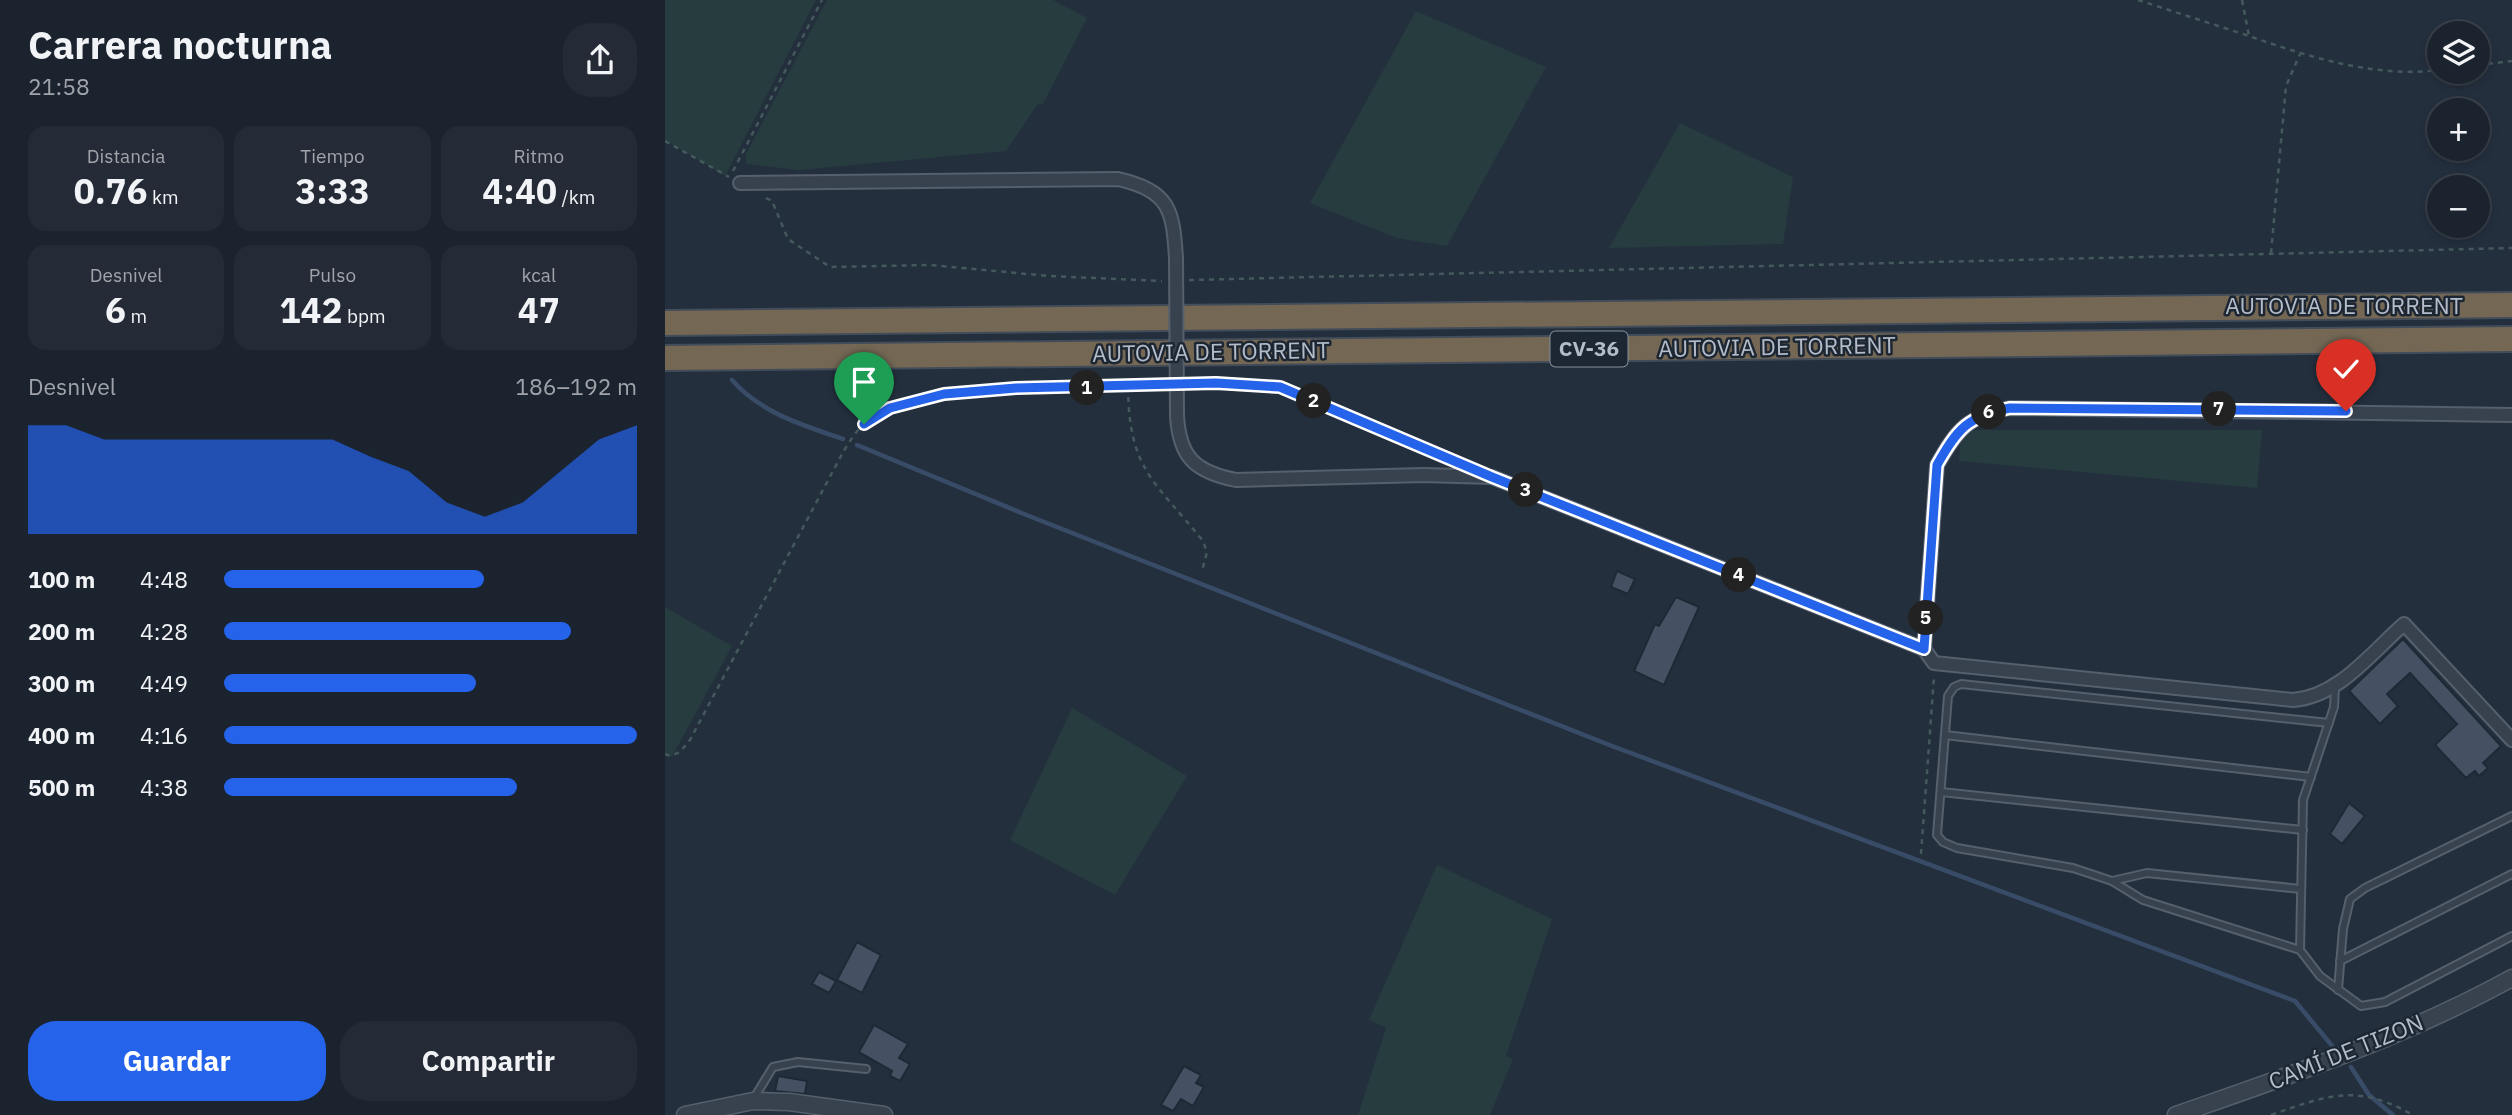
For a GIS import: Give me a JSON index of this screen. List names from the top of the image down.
{
  "streets": {
    "highway": ["AUTOVIA DE TORRENT", "CV-36"],
    "street": ["CAMÍ DE TIZON"]
  },
  "page": {
    "heading": ["Carrera nocturna", "21:58"],
    "map_buttons": ["+", "−"],
    "stats": [
      ["Distancia", "0.76 km"],
      ["Tiempo", "3:33"],
      ["Ritmo", "4:40 /km"],
      ["Desnivel", "6 m"],
      ["Pulso", "142 bpm"],
      ["kcal", "47"]
    ],
    "chart": ["Desnivel", "186–192 m"],
    "pins": [
      "1",
      "2",
      "7",
      "6",
      "3",
      "4",
      "5"
    ],
    "list": [
      {
        "name": "100 m",
        "note": "4:48"
      },
      {
        "name": "200 m",
        "note": "4:28"
      },
      {
        "name": "300 m",
        "note": "4:49"
      },
      {
        "name": "400 m",
        "note": "4:16"
      },
      {
        "name": "500 m",
        "note": "4:38"
      }
    ],
    "buttons": ["Guardar", "Compartir"]
  }
}
